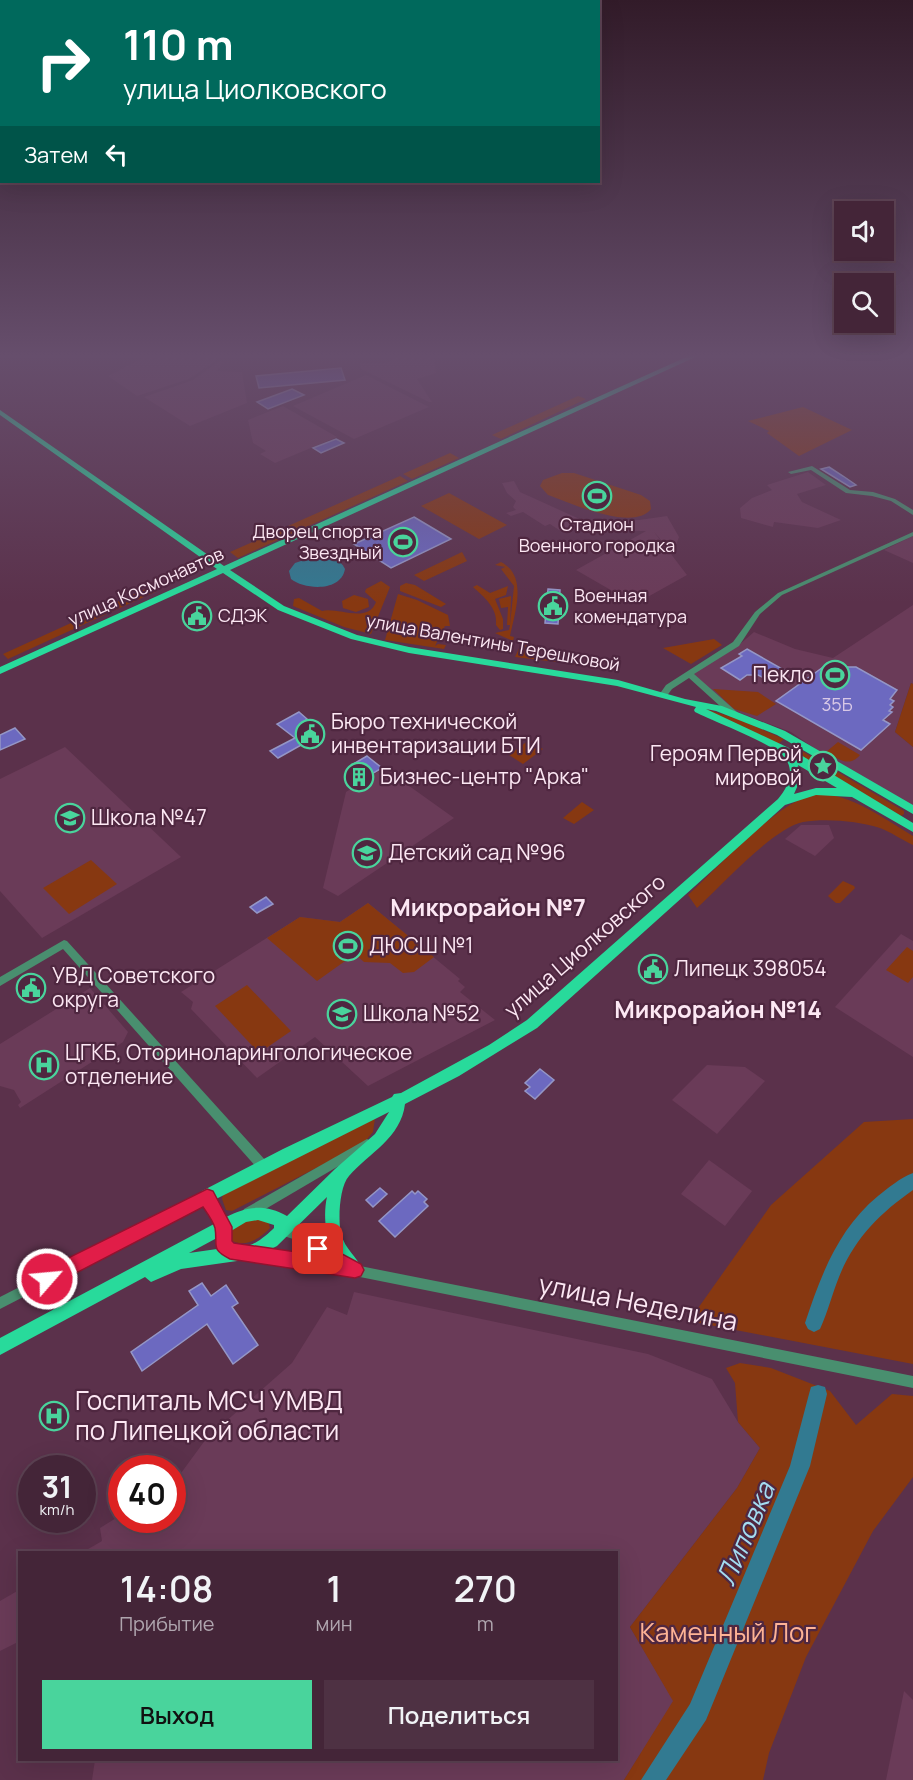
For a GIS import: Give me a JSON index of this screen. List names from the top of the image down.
{
  "streets": {
    "main road": ["улица Космонавтов", "улица Валентины Терешковой", "улица Циолковского"],
    "street": ["улица Неделина"]
  },
  "crossings": [
    ["улица Космонавтов", "улица Валентины Терешковой"]
  ],
  "districts": ["Микрорайон №7", "Микрорайон №14"],
  "water": ["Липовка"],
  "parks": ["Каменный Лог"],
  "places": {
    "sports": [
      "Стадион Военного городка",
      "Дворец спорта Звездный",
      "Пекло",
      "ДЮСШ №1"
    ],
    "public building": [
      "Военная комендатура",
      "СДЭК",
      "Бюро технической инвентаризации БТИ",
      "Липецк 398054",
      "УВД Советского округа"
    ],
    "place": ["Героям Первой мировой"],
    "building": ["Бизнес-центр \"Арка\""],
    "school or university": ["Школа №47", "Детский сад №96", "Школа №52"],
    "hospital": ["ЦГКБ, Оториноларингологическое отделение", "Госпиталь МСЧ УМВД по Липецкой области"]
  },
  "house_numbers": ["35Б"],
  "page": {
    "turn": ["110 m", "улица Циолковского"],
    "then": "Затем",
    "speed": "31 km/h",
    "limit": "40",
    "eta": [
      "14:08",
      "Прибытие",
      "1",
      "мин",
      "270",
      "m"
    ],
    "buttons": ["Выход", "Поделиться"]
  }
}
